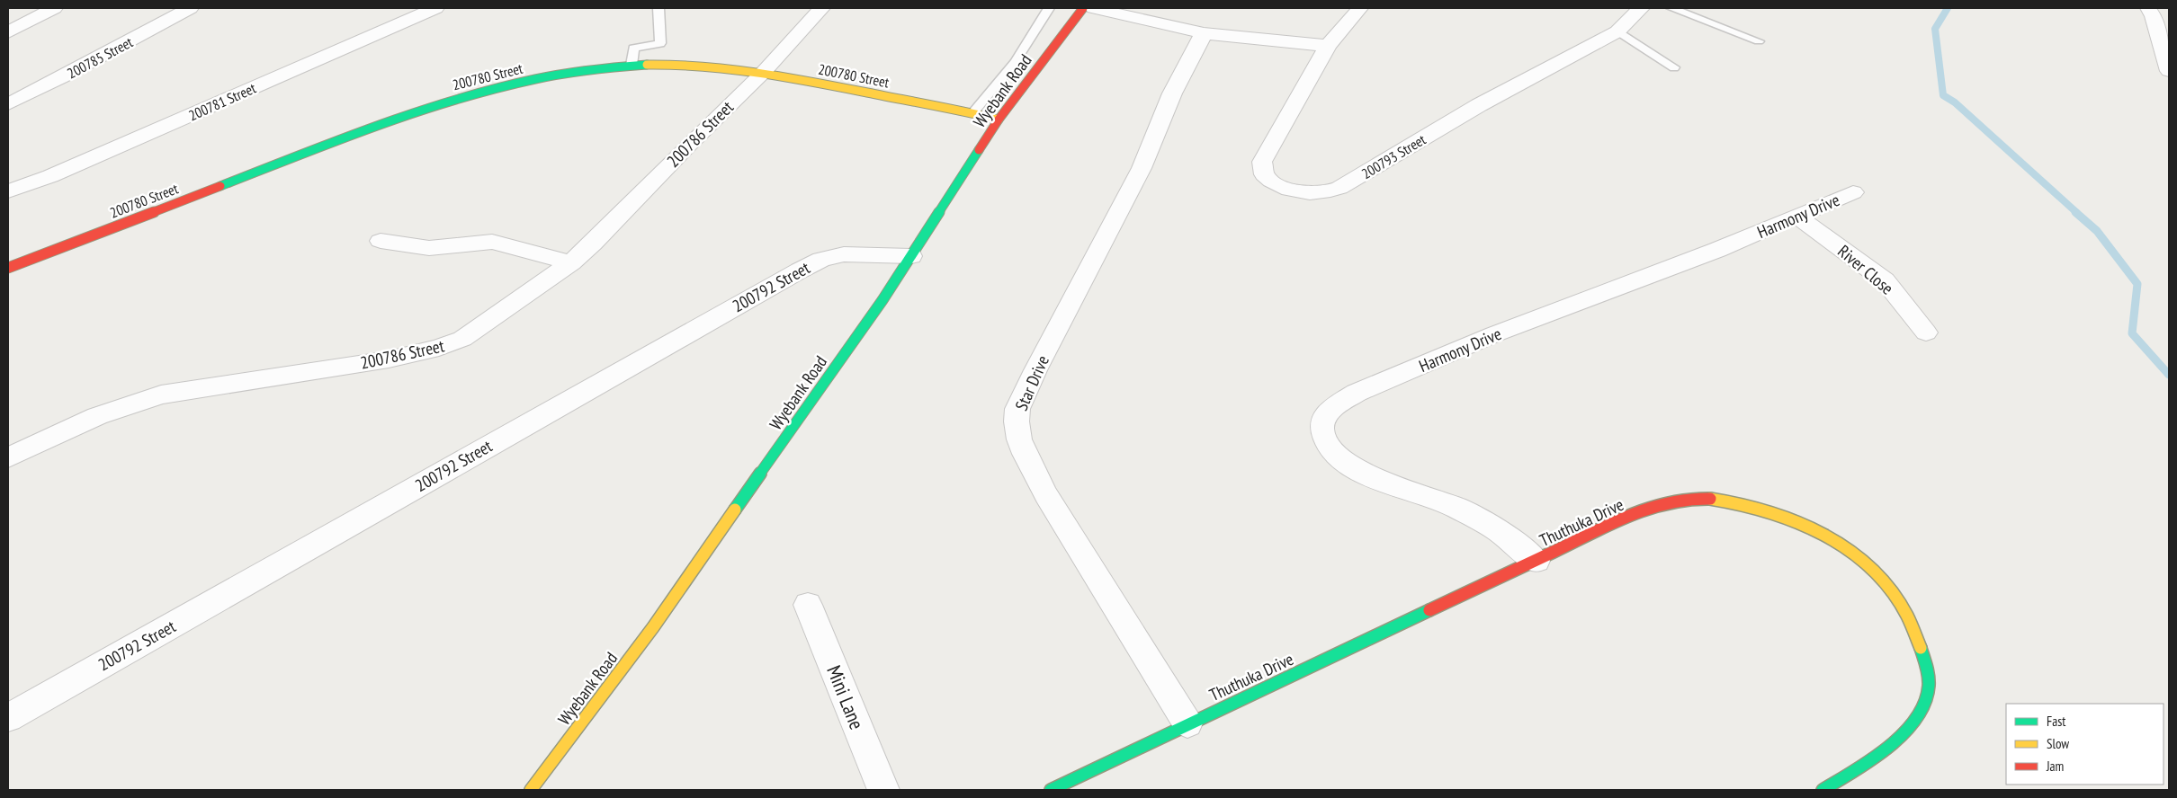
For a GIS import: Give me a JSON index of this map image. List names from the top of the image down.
{
  "streets": {
    "street": [
      "200785 Street",
      "200780 Street",
      "Wyebank Road",
      "200781 Street",
      "200786 Street",
      "200793 Street",
      "Harmony Drive",
      "River Close",
      "200792 Street",
      "Star Drive",
      "Thuthuka Drive",
      "Mini Lane"
    ]
  },
  "crossings": [
    ["200780 Street", "Wyebank Road"],
    ["200780 Street", "200786 Street"],
    ["Wyebank Road", "200792 Street"],
    ["Harmony Drive", "River Close"],
    ["Harmony Drive", "Thuthuka Drive"],
    ["Star Drive", "Thuthuka Drive"]
  ],
  "legend": ["Fast", "Slow", "Jam"]
}
